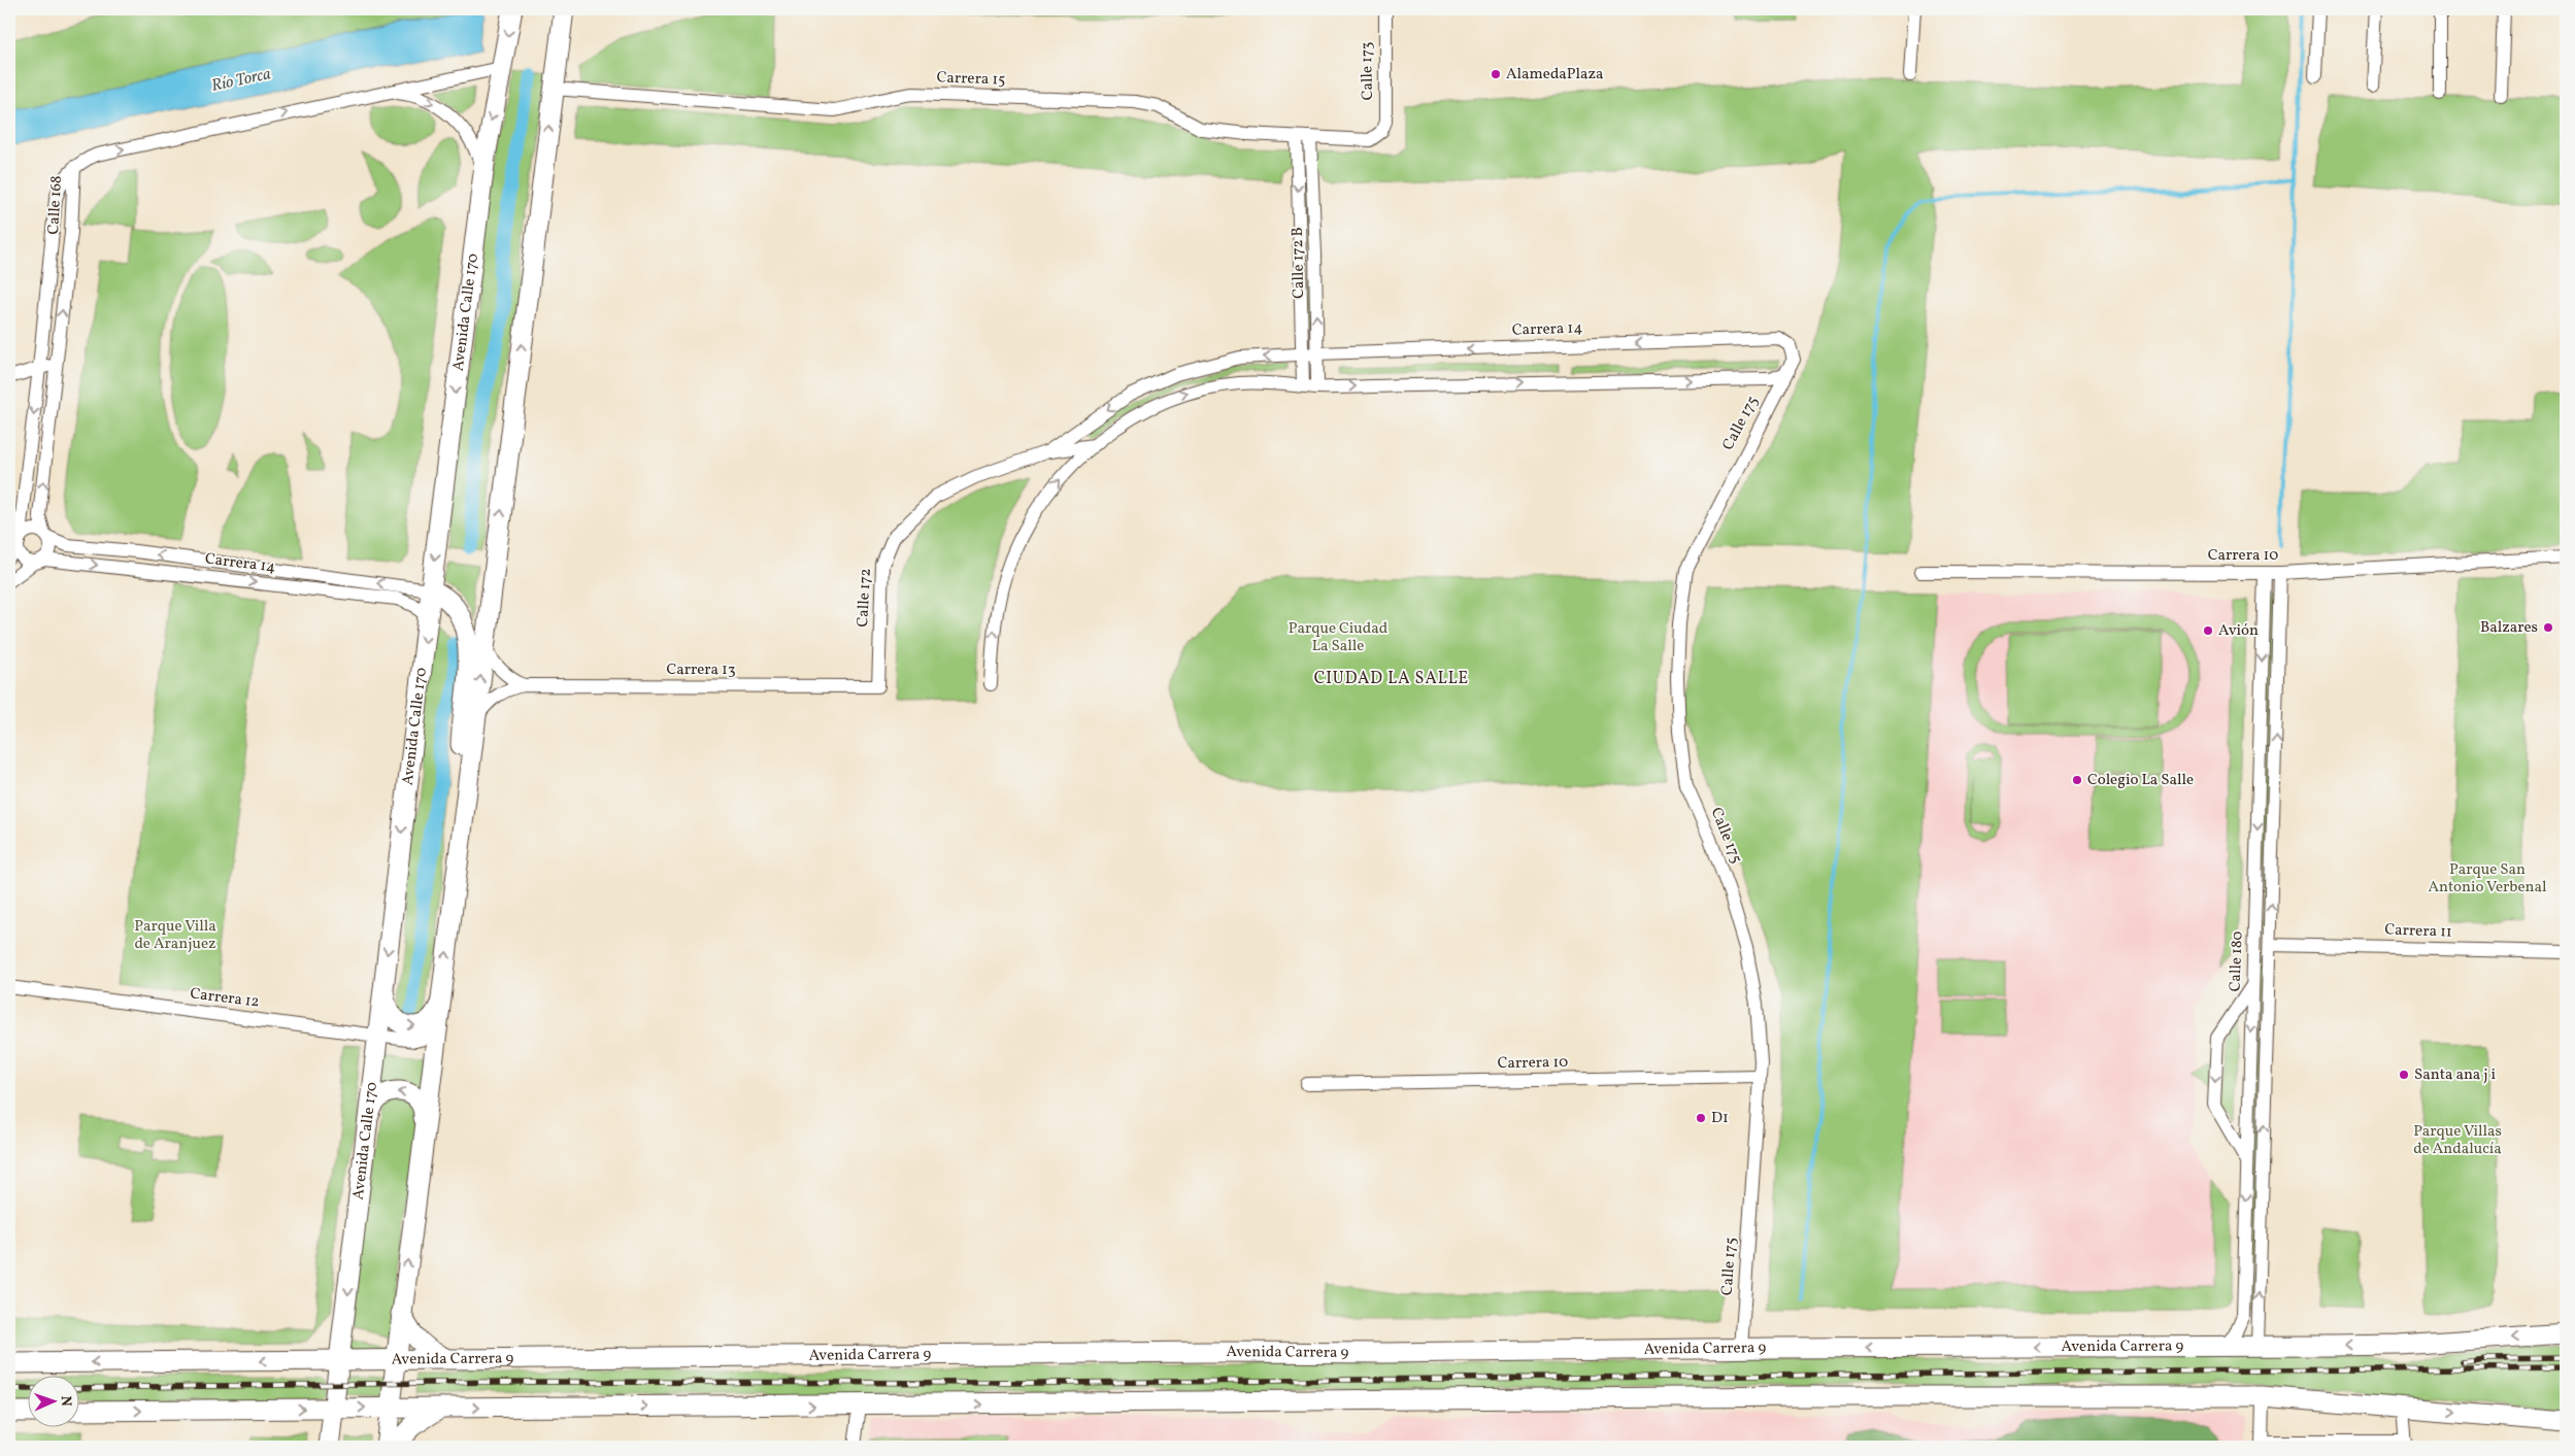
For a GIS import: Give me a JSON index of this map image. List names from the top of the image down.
{
  "streets": {
    "main road": ["Avenida Calle 170", "Avenida Carrera 9"],
    "street": [
      "Calle 173",
      "Carrera 15",
      "Calle 168",
      "Calle 172 B",
      "Carrera 14",
      "Calle 175",
      "Carrera 10",
      "Calle 172",
      "Carrera 13",
      "Carrera 11",
      "Calle 180",
      "Carrera 12"
    ]
  },
  "crossings": [
    ["Calle 173", "Carrera 15"],
    ["Carrera 15", "Calle 172 B"],
    ["Calle 168", "Carrera 14"],
    ["Calle 172 B", "Carrera 14"],
    ["Avenida Calle 170", "Carrera 14"],
    ["Avenida Calle 170", "Carrera 12"],
    ["Avenida Calle 170", "Avenida Carrera 9"],
    ["Carrera 14", "Calle 175"],
    ["Carrera 14", "Calle 172"],
    ["Calle 175", "Carrera 10"],
    ["Calle 175", "Avenida Carrera 9"],
    ["Carrera 10", "Calle 180"],
    ["Calle 172", "Carrera 13"],
    ["Carrera 11", "Calle 180"],
    ["Calle 180", "Avenida Carrera 9"]
  ],
  "districts": ["CIUDAD LA SALLE"],
  "water": ["Río Torca"],
  "parks": [
    "Parque Ciudad La Salle",
    "Parque San Antonio Verbenal",
    "Parque Villa de Aranjuez",
    "Parque Villas de Andalucía"
  ],
  "places": [
    "AlamedaPlaza",
    "Balzares",
    "Avión",
    "Colegio La Salle",
    "Santa ana j i",
    "D1"
  ],
  "north": "right"
}
